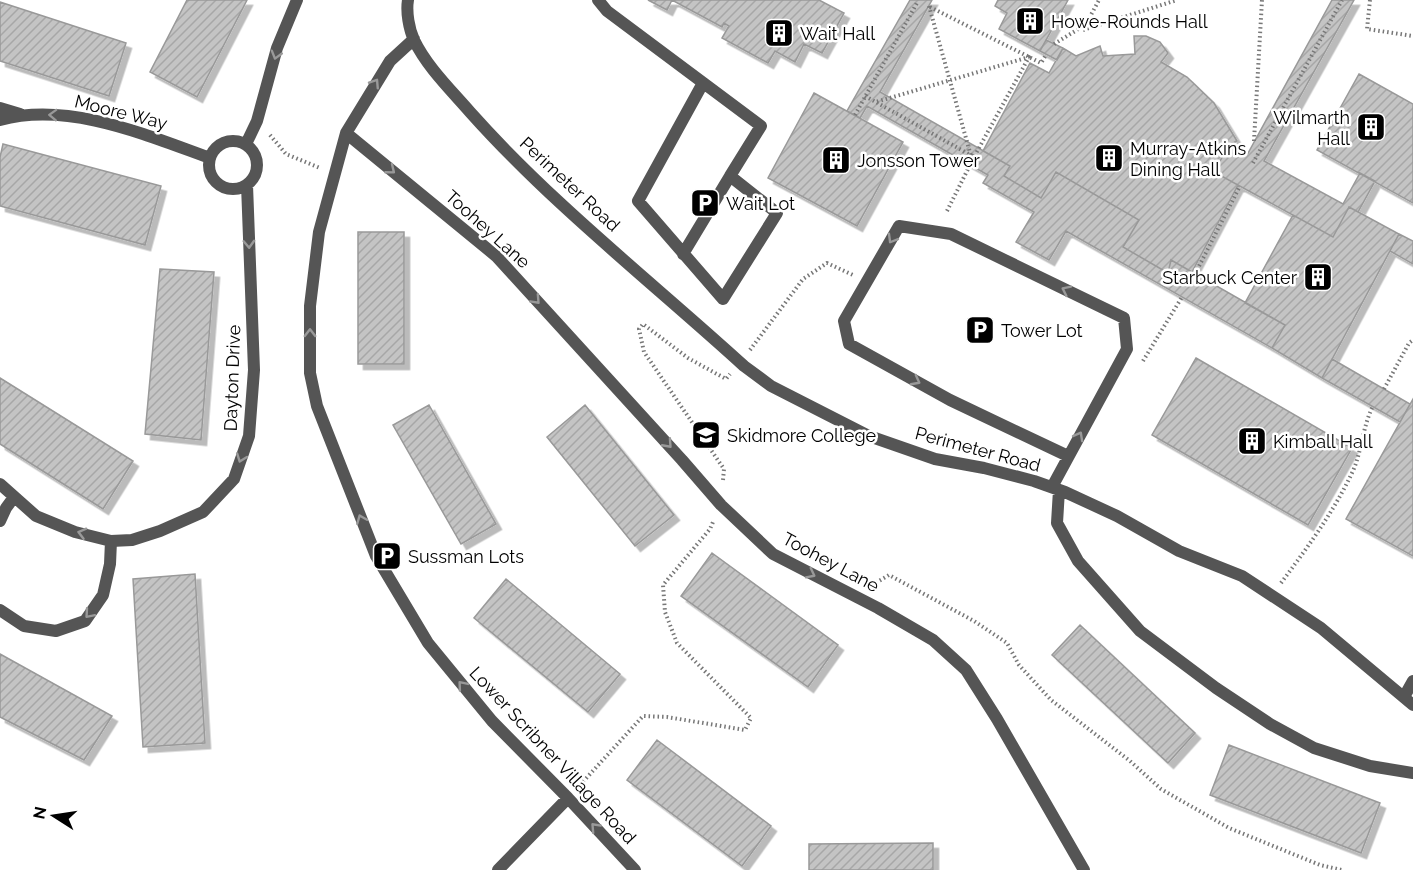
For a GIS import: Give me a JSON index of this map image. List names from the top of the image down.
{
  "streets": {
    "lane": [
      "Moore Way",
      "Perimeter Road",
      "Toohey Lane",
      "Dayton Drive",
      "Lower Scribner Village Road"
    ]
  },
  "crossings": [
    ["Moore Way", "Dayton Drive"],
    ["Perimeter Road", "Lower Scribner Village Road"],
    ["Toohey Lane", "Lower Scribner Village Road"]
  ],
  "one_way": ["Moore Way", "Toohey Lane", "Lower Scribner Village Road"],
  "places": {
    "building": [
      "Howe-Rounds Hall",
      "Wait Hall",
      "Wilmarth Hall",
      "Murray-Atkins Dining Hall",
      "Jonsson Tower",
      "Starbuck Center",
      "Kimball Hall"
    ],
    "parking": ["Wait Lot", "Tower Lot", "Sussman Lots"],
    "school or university": ["Skidmore College"]
  },
  "north": "left"
}
